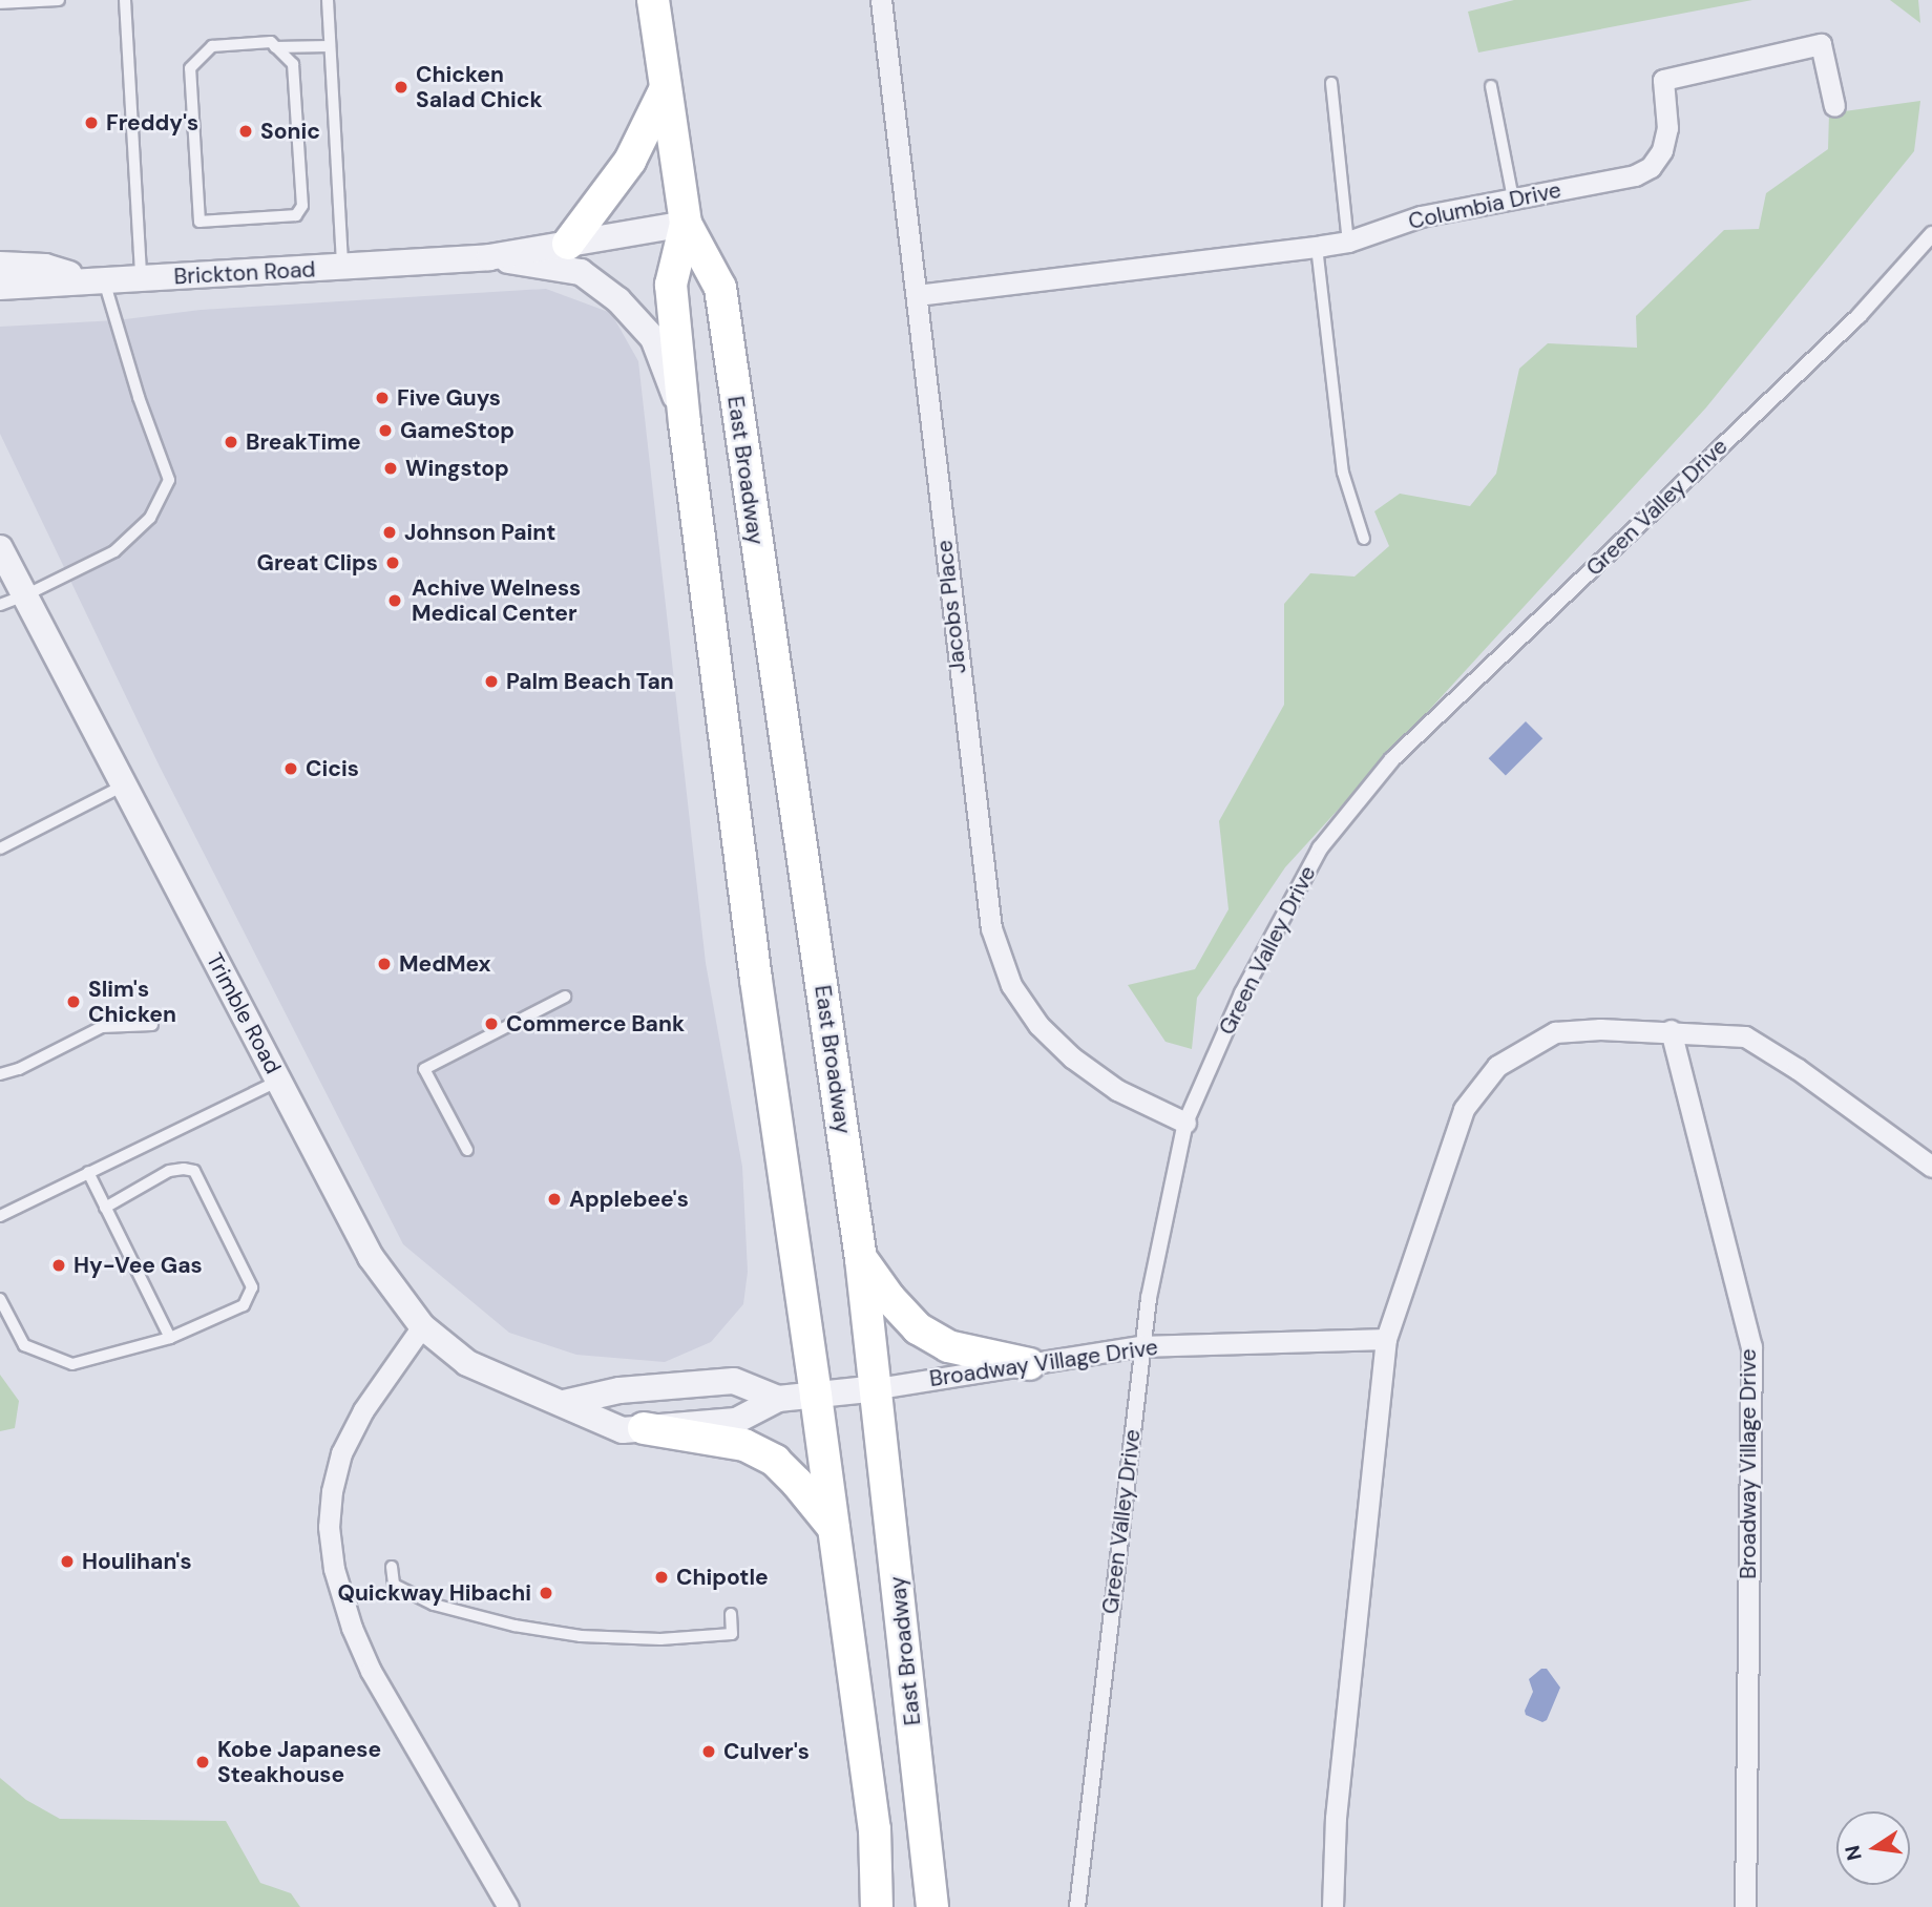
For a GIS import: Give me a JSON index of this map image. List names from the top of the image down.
{
  "streets": {
    "main road": ["East Broadway"],
    "street": [
      "Columbia Drive",
      "Brickton Road",
      "Green Valley Drive",
      "Jacobs Place",
      "Trimble Road",
      "Broadway Village Drive"
    ]
  },
  "crossings": [
    ["Columbia Drive", "Jacobs Place"],
    ["Brickton Road", "East Broadway"],
    ["East Broadway", "Trimble Road"],
    ["East Broadway", "Broadway Village Drive"],
    ["Green Valley Drive", "Jacobs Place"],
    ["Green Valley Drive", "Broadway Village Drive"],
    ["Trimble Road", "Broadway Village Drive"]
  ],
  "places": [
    "Chicken Salad Chick",
    "Freddy's",
    "Sonic",
    "Five Guys",
    "GameStop",
    "BreakTime",
    "Wingstop",
    "Johnson Paint",
    "Great Clips",
    "Achive Welness Medical Center",
    "Palm Beach Tan",
    "Cicis",
    "MedMex",
    "Slim's Chicken",
    "Commerce Bank",
    "Applebee's",
    "Hy-Vee Gas",
    "Houlihan's",
    "Chipotle",
    "Quickway Hibachi",
    "Culver's",
    "Kobe Japanese Steakhouse"
  ],
  "north": "left"
}
